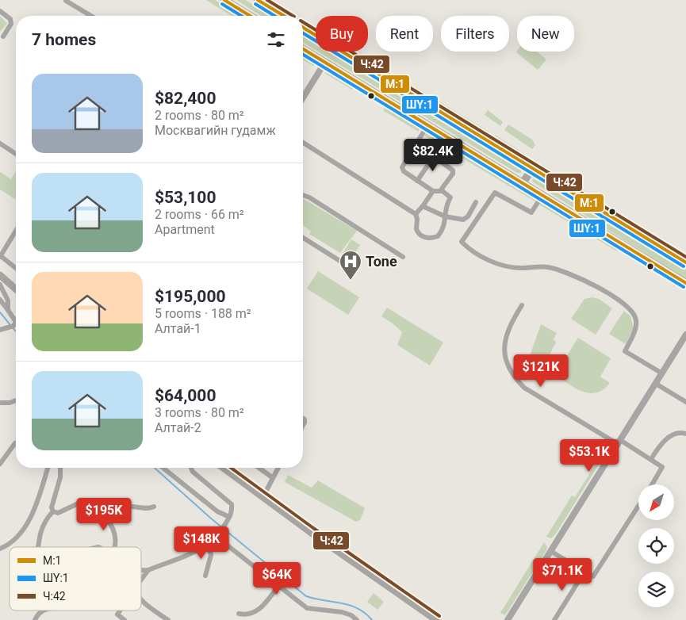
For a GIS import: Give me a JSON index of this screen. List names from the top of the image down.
{
  "places": {
    "hospital": ["Tone"]
  },
  "lines": ["transit line М:1", "transit line Ч:42", "transit line ШҮ:1"],
  "legend": ["М:1", "ШҮ:1", "Ч:42"],
  "north": "bottom left",
  "page": {
    "chip": [
      "Buy",
      "Rent",
      "Filters",
      "New"
    ],
    "heading": "7 homes",
    "list": [
      {
        "name": "$82,400",
        "note": "2 rooms · 80 m² · Москвагийн гудамж"
      },
      {
        "name": "$53,100",
        "note": "2 rooms · 66 m² · Apartment"
      },
      {
        "name": "$195,000",
        "note": "5 rooms · 188 m² · Алтай-1"
      },
      {
        "name": "$64,000",
        "note": "3 rooms · 80 m² · Алтай-2"
      }
    ],
    "price": [
      "$82.4K",
      "$121K",
      "$53.1K",
      "$195K",
      "$148K",
      "$71.1K",
      "$64K"
    ]
  }
}
